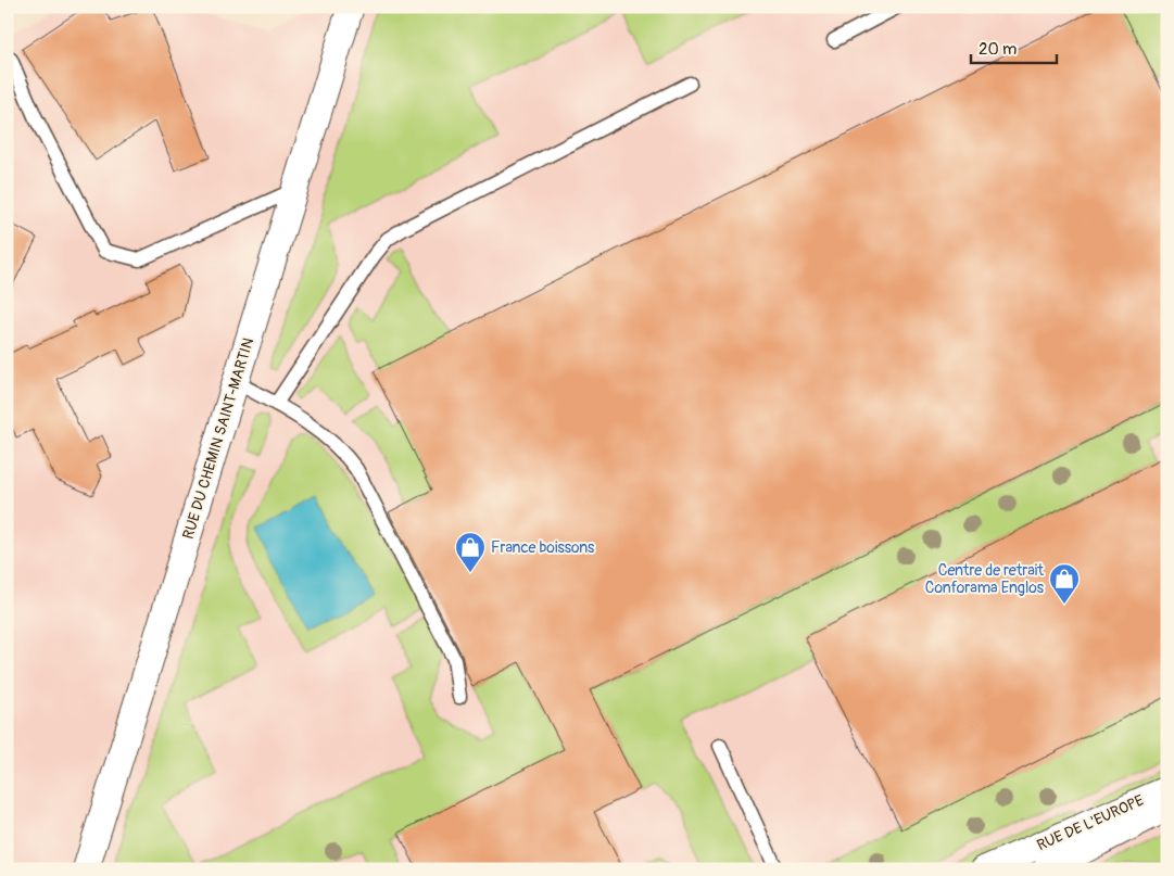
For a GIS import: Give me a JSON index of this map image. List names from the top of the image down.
{
  "streets": {
    "street": ["RUE DU CHEMIN SAINT-MARTIN", "RUE DE L'EUROPE"]
  },
  "places": {
    "shop": ["France boissons", "Centre de retrait Conforama Englos"]
  },
  "scale_bar": "20 m"
}
